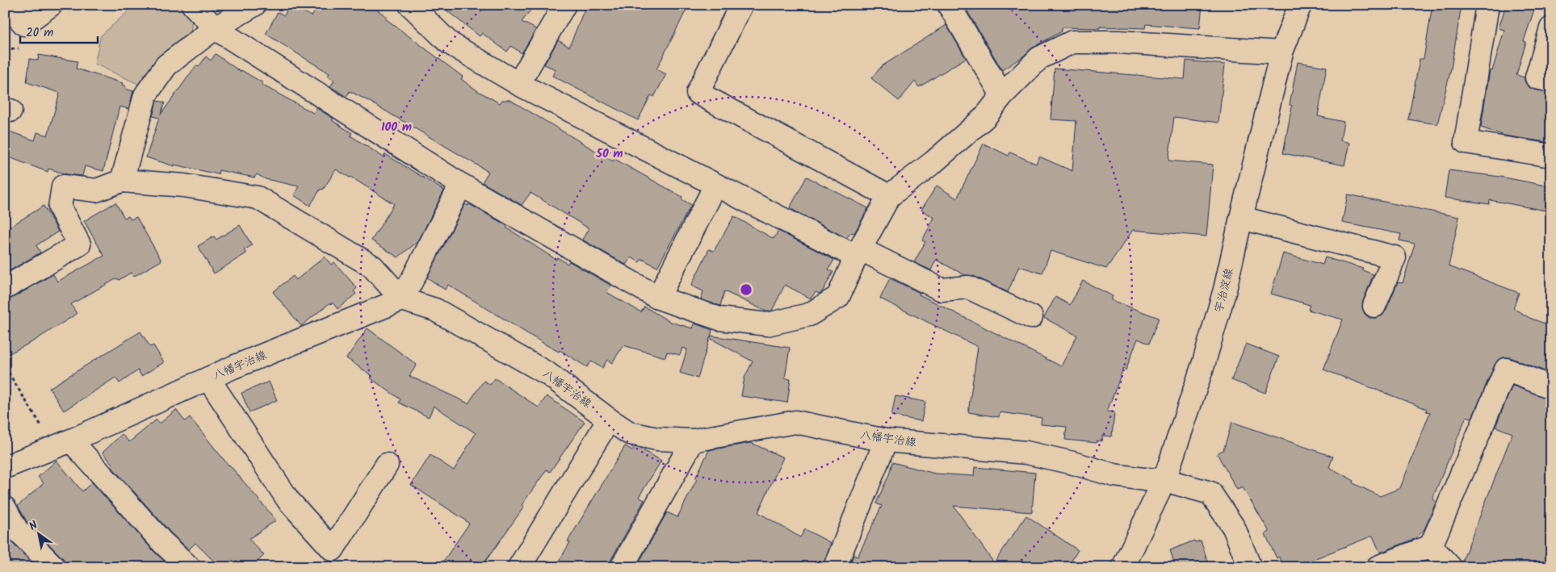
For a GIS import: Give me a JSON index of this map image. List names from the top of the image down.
{
  "streets": {
    "street": ["宇治淀線", "八幡宇治線"]
  },
  "crossings": [
    ["宇治淀線", "八幡宇治線"]
  ],
  "scale_bar": "20 m",
  "north": "top left",
  "rings": ["100 m", "50 m"]
}
